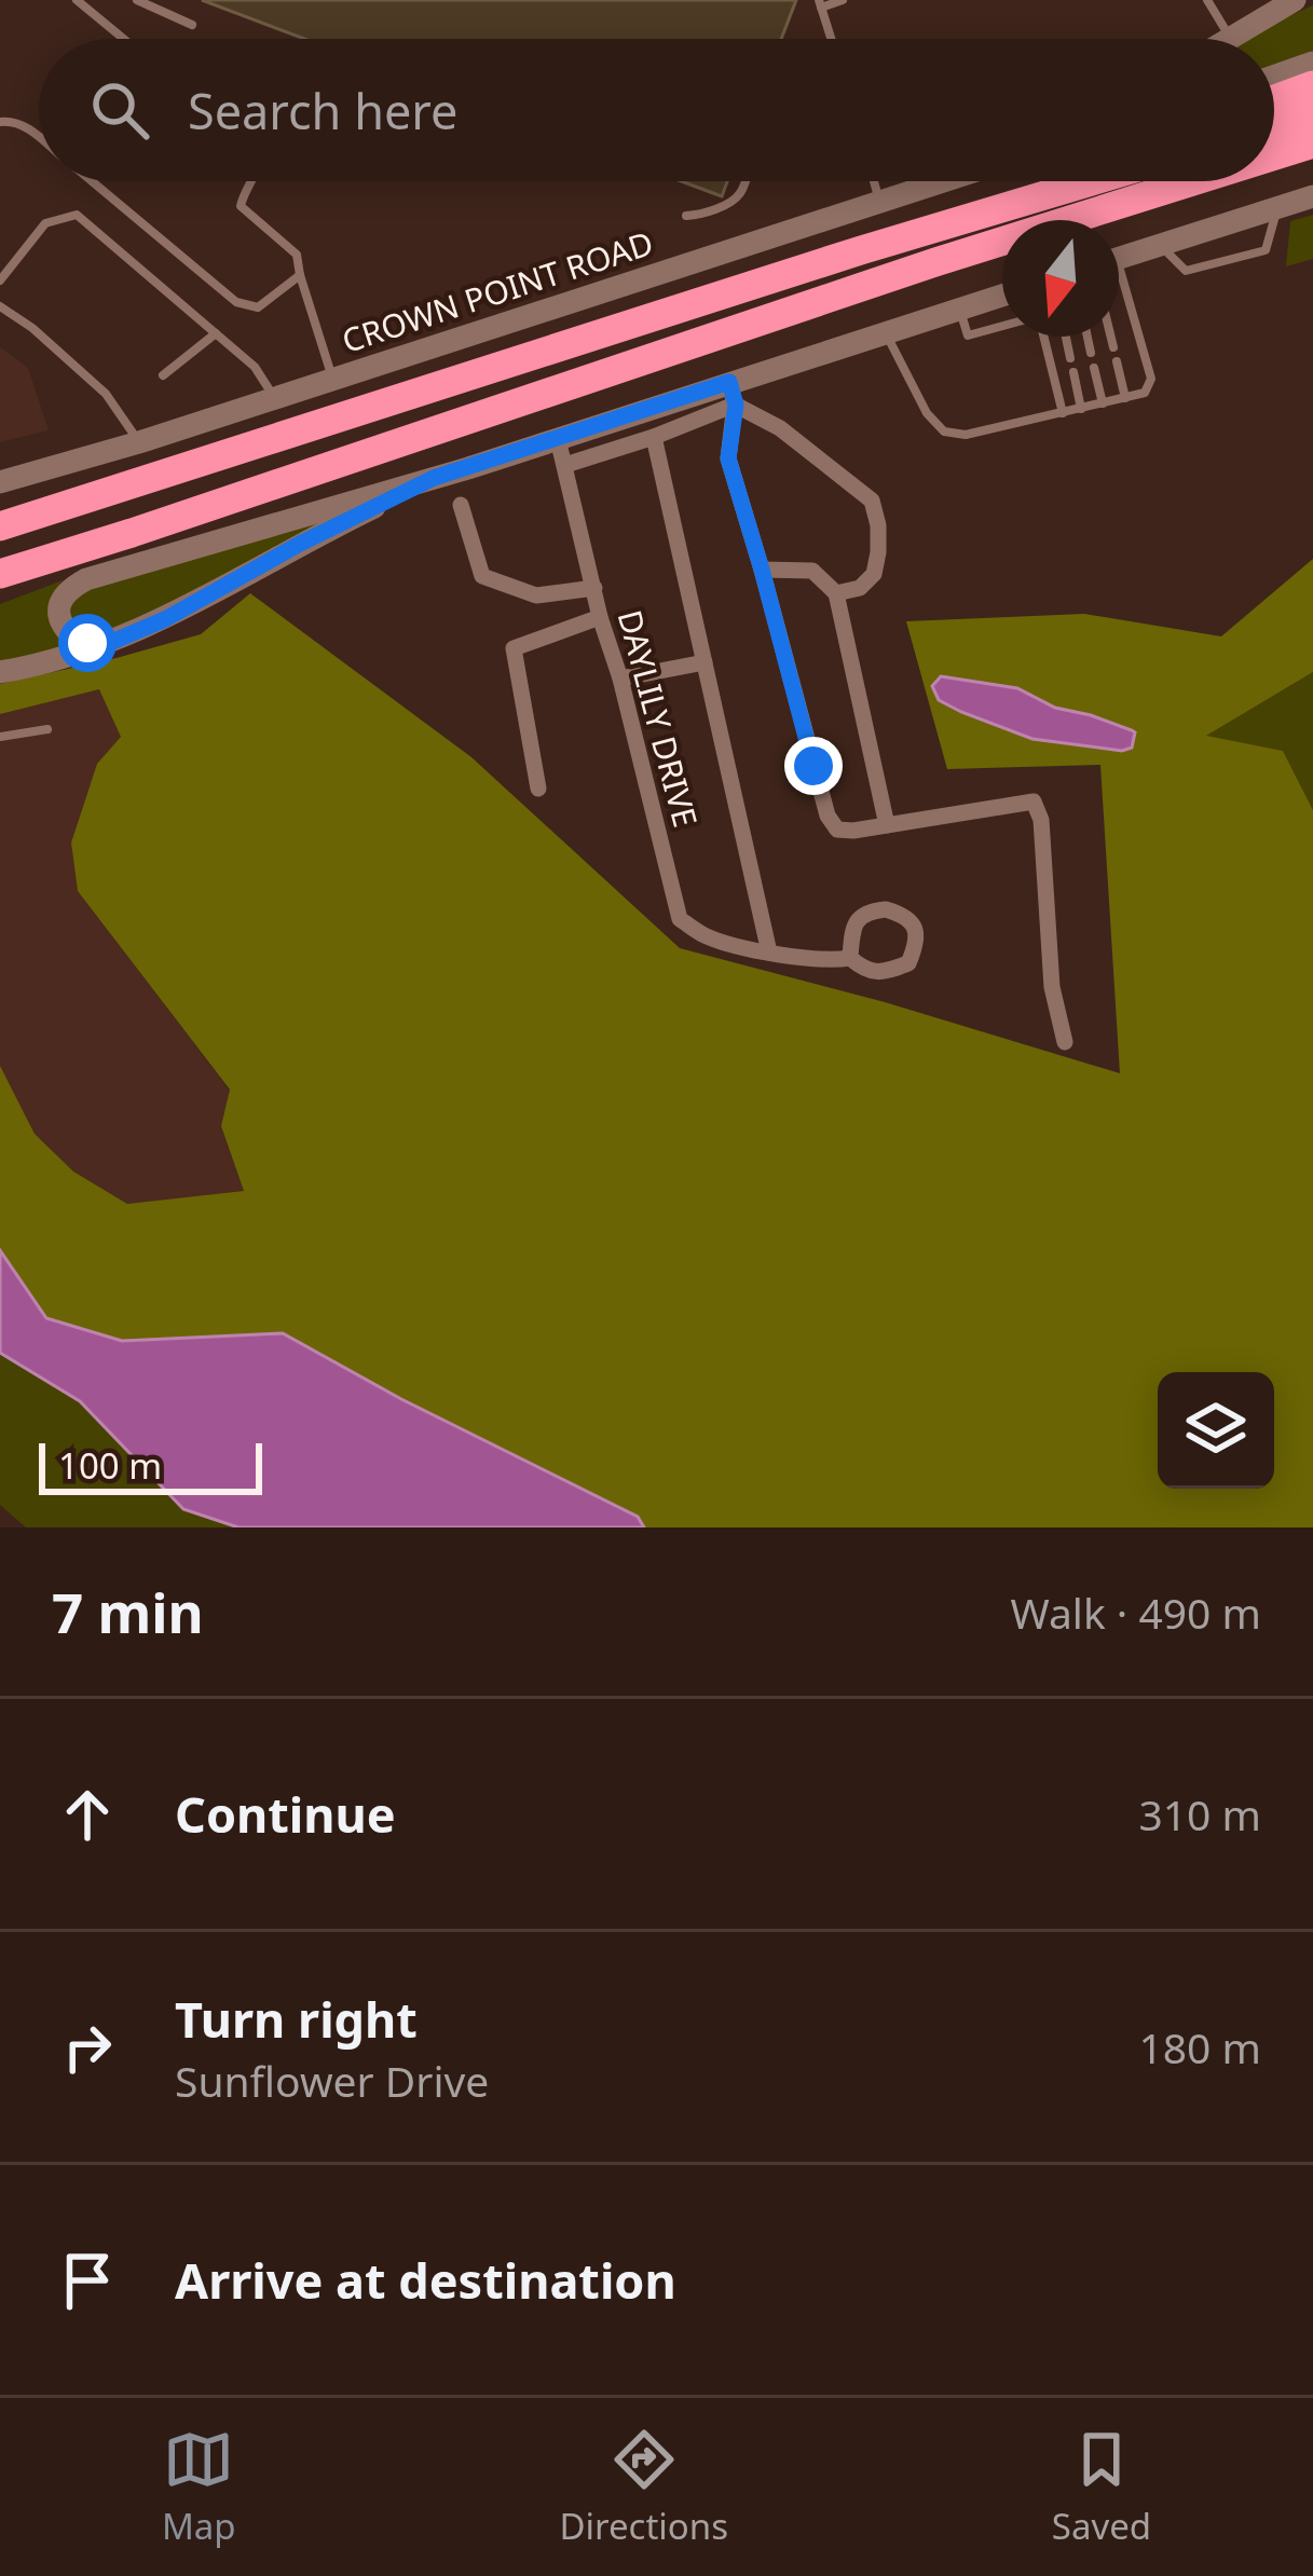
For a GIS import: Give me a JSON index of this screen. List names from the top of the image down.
{
  "streets": {
    "main road": ["CROWN POINT ROAD"],
    "street": ["DAYLILY DRIVE"]
  },
  "scale_bar": "100 m",
  "north": "bottom",
  "page": {
    "search": "Search here",
    "scale": "100 m",
    "heading": ["7 min", "Walk · 490 m"],
    "list": [
      ["Continue", "310 m"],
      ["Turn right", "Sunflower Drive", "180 m"],
      "Arrive at destination"
    ],
    "nav": ["Map", "Directions", "Saved"]
  }
}
